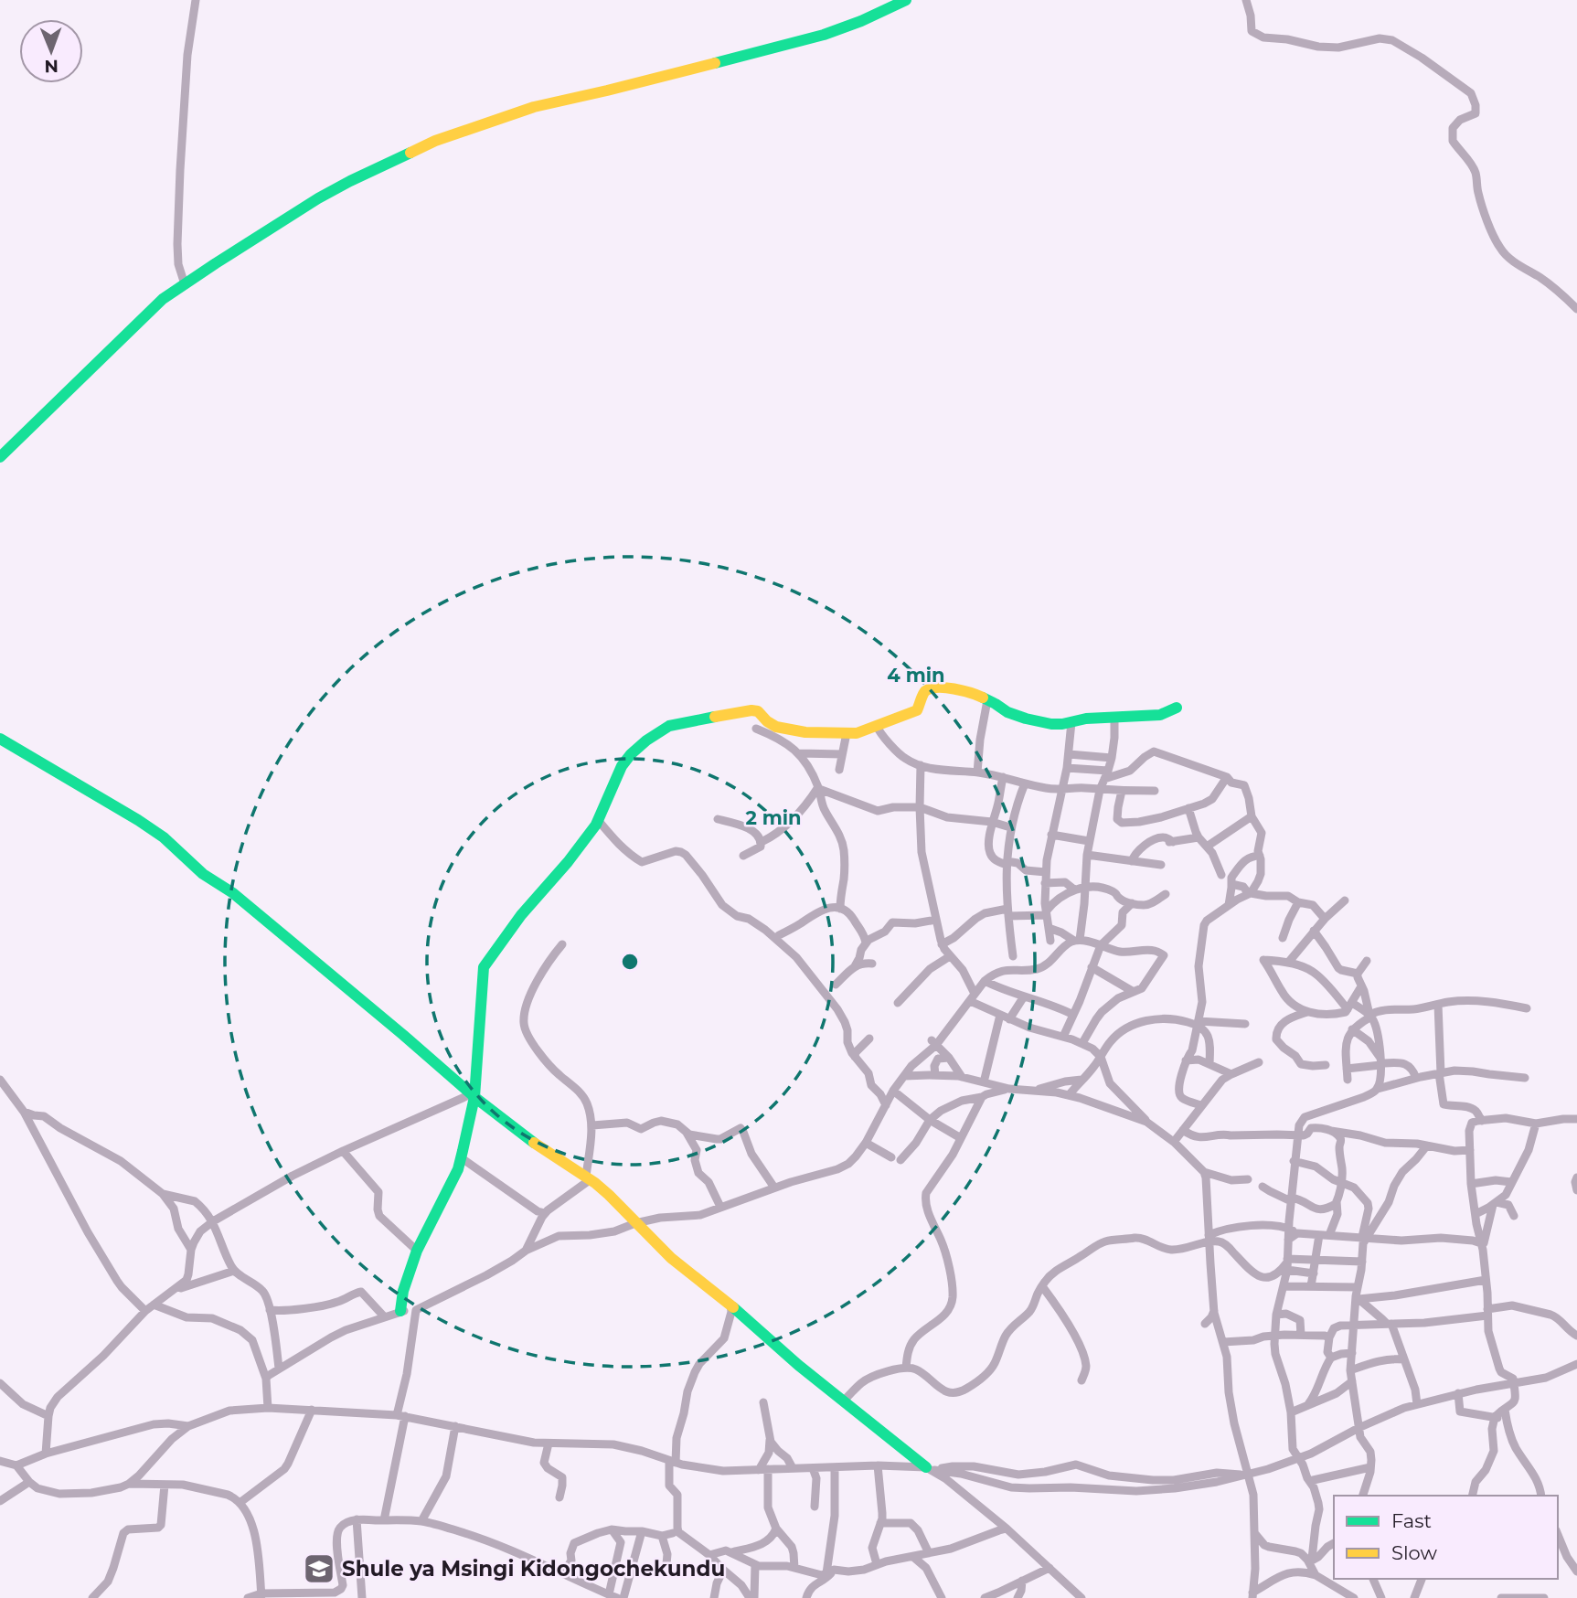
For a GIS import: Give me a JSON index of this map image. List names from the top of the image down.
{
  "places": {
    "school or university": ["Shule ya Msingi Kidongochekundu"]
  },
  "legend": ["Fast", "Slow"],
  "north": "bottom",
  "rings": ["4 min", "2 min"]
}
